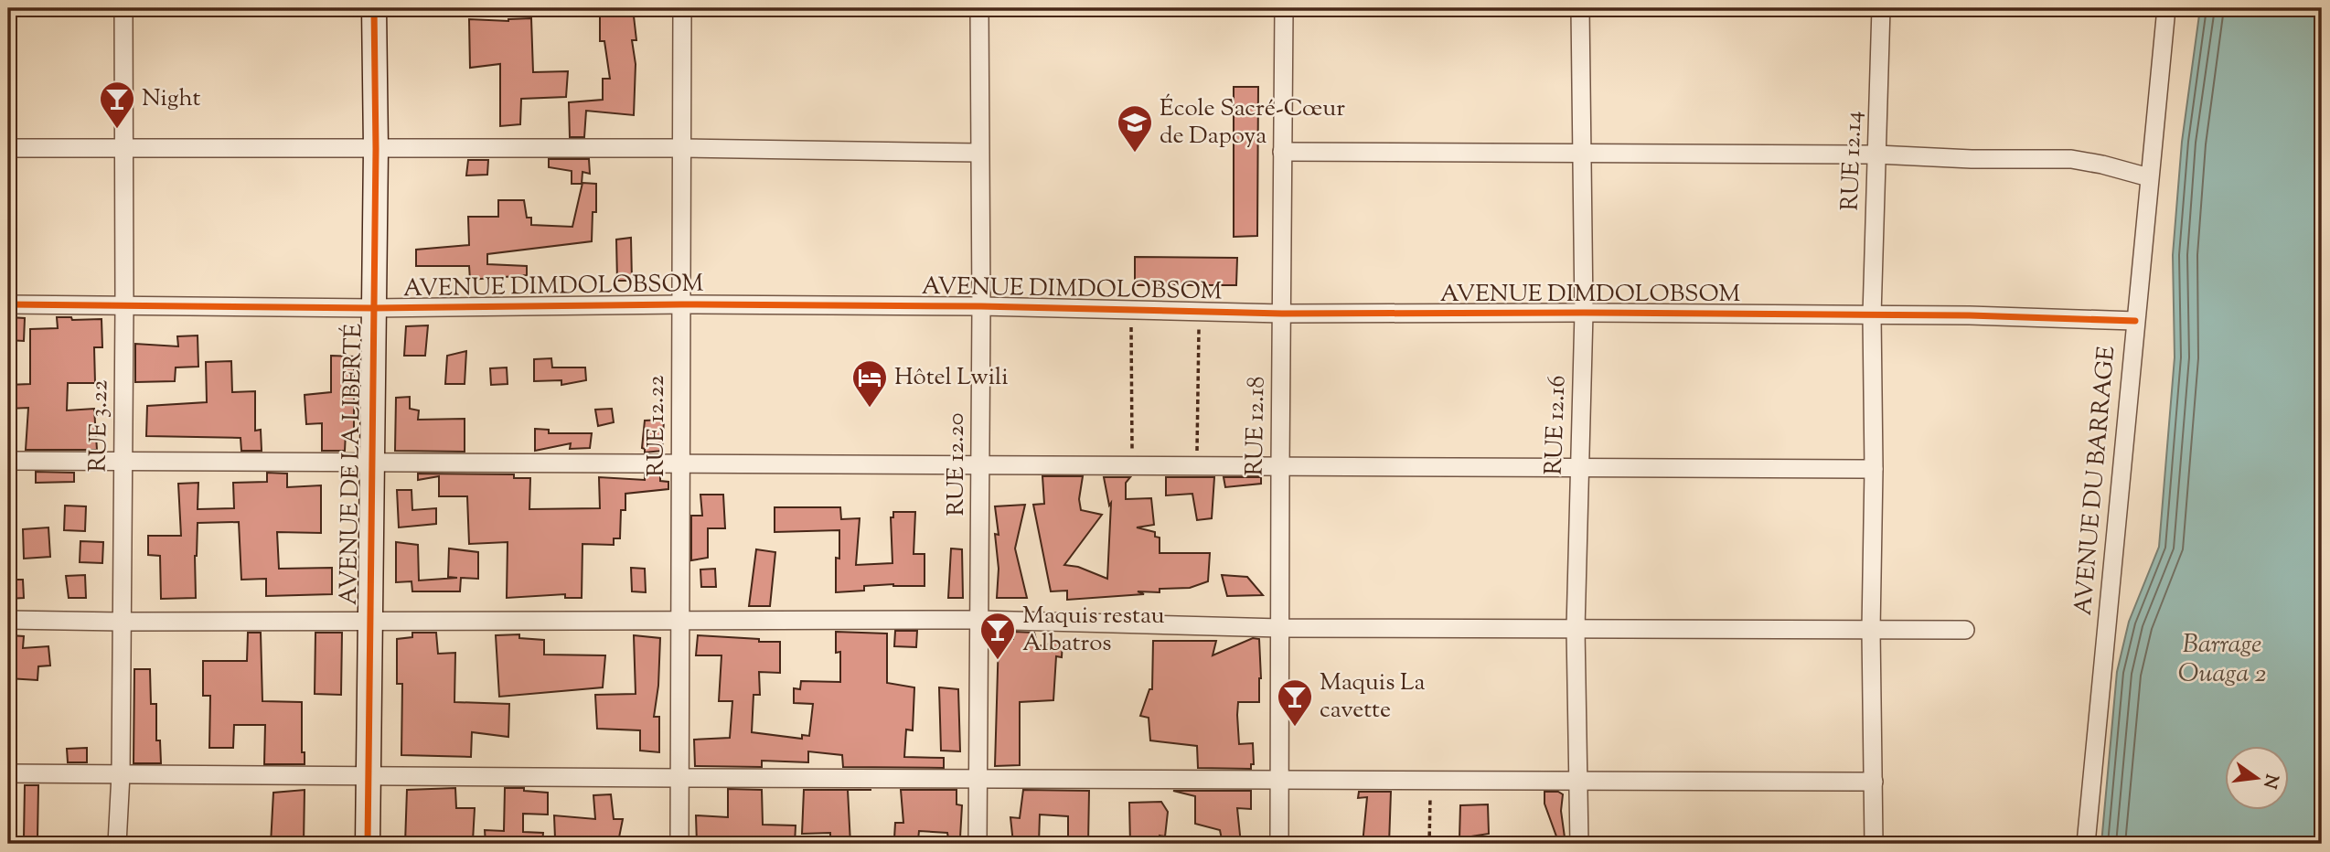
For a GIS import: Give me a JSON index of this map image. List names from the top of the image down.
{
  "streets": {
    "main road": ["AVENUE DE LA LIBERTÉ"],
    "street": [
      "RUE 12.14",
      "AVENUE DIMDOLOBSOM",
      "RUE 12.16",
      "RUE 3.22",
      "RUE 12.22",
      "RUE 12.18",
      "RUE 12.20",
      "AVENUE DU BARRAGE"
    ]
  },
  "crossings": [
    ["RUE 12.14", "AVENUE DIMDOLOBSOM"],
    ["AVENUE DIMDOLOBSOM", "RUE 12.16"],
    ["AVENUE DIMDOLOBSOM", "RUE 3.22"],
    ["AVENUE DIMDOLOBSOM", "RUE 12.22"],
    ["AVENUE DIMDOLOBSOM", "RUE 12.18"],
    ["AVENUE DIMDOLOBSOM", "AVENUE DE LA LIBERTÉ"],
    ["AVENUE DIMDOLOBSOM", "RUE 12.20"],
    ["AVENUE DIMDOLOBSOM", "AVENUE DU BARRAGE"]
  ],
  "water": ["Barrage Ouaga 2"],
  "places": {
    "bar": ["Night", "Maquis restau Albatros", "Maquis La cavette"],
    "school or university": ["École Sacré-Cœur de Dapoya"],
    "hotel": ["Hôtel Lwili"]
  },
  "north": "right"
}
